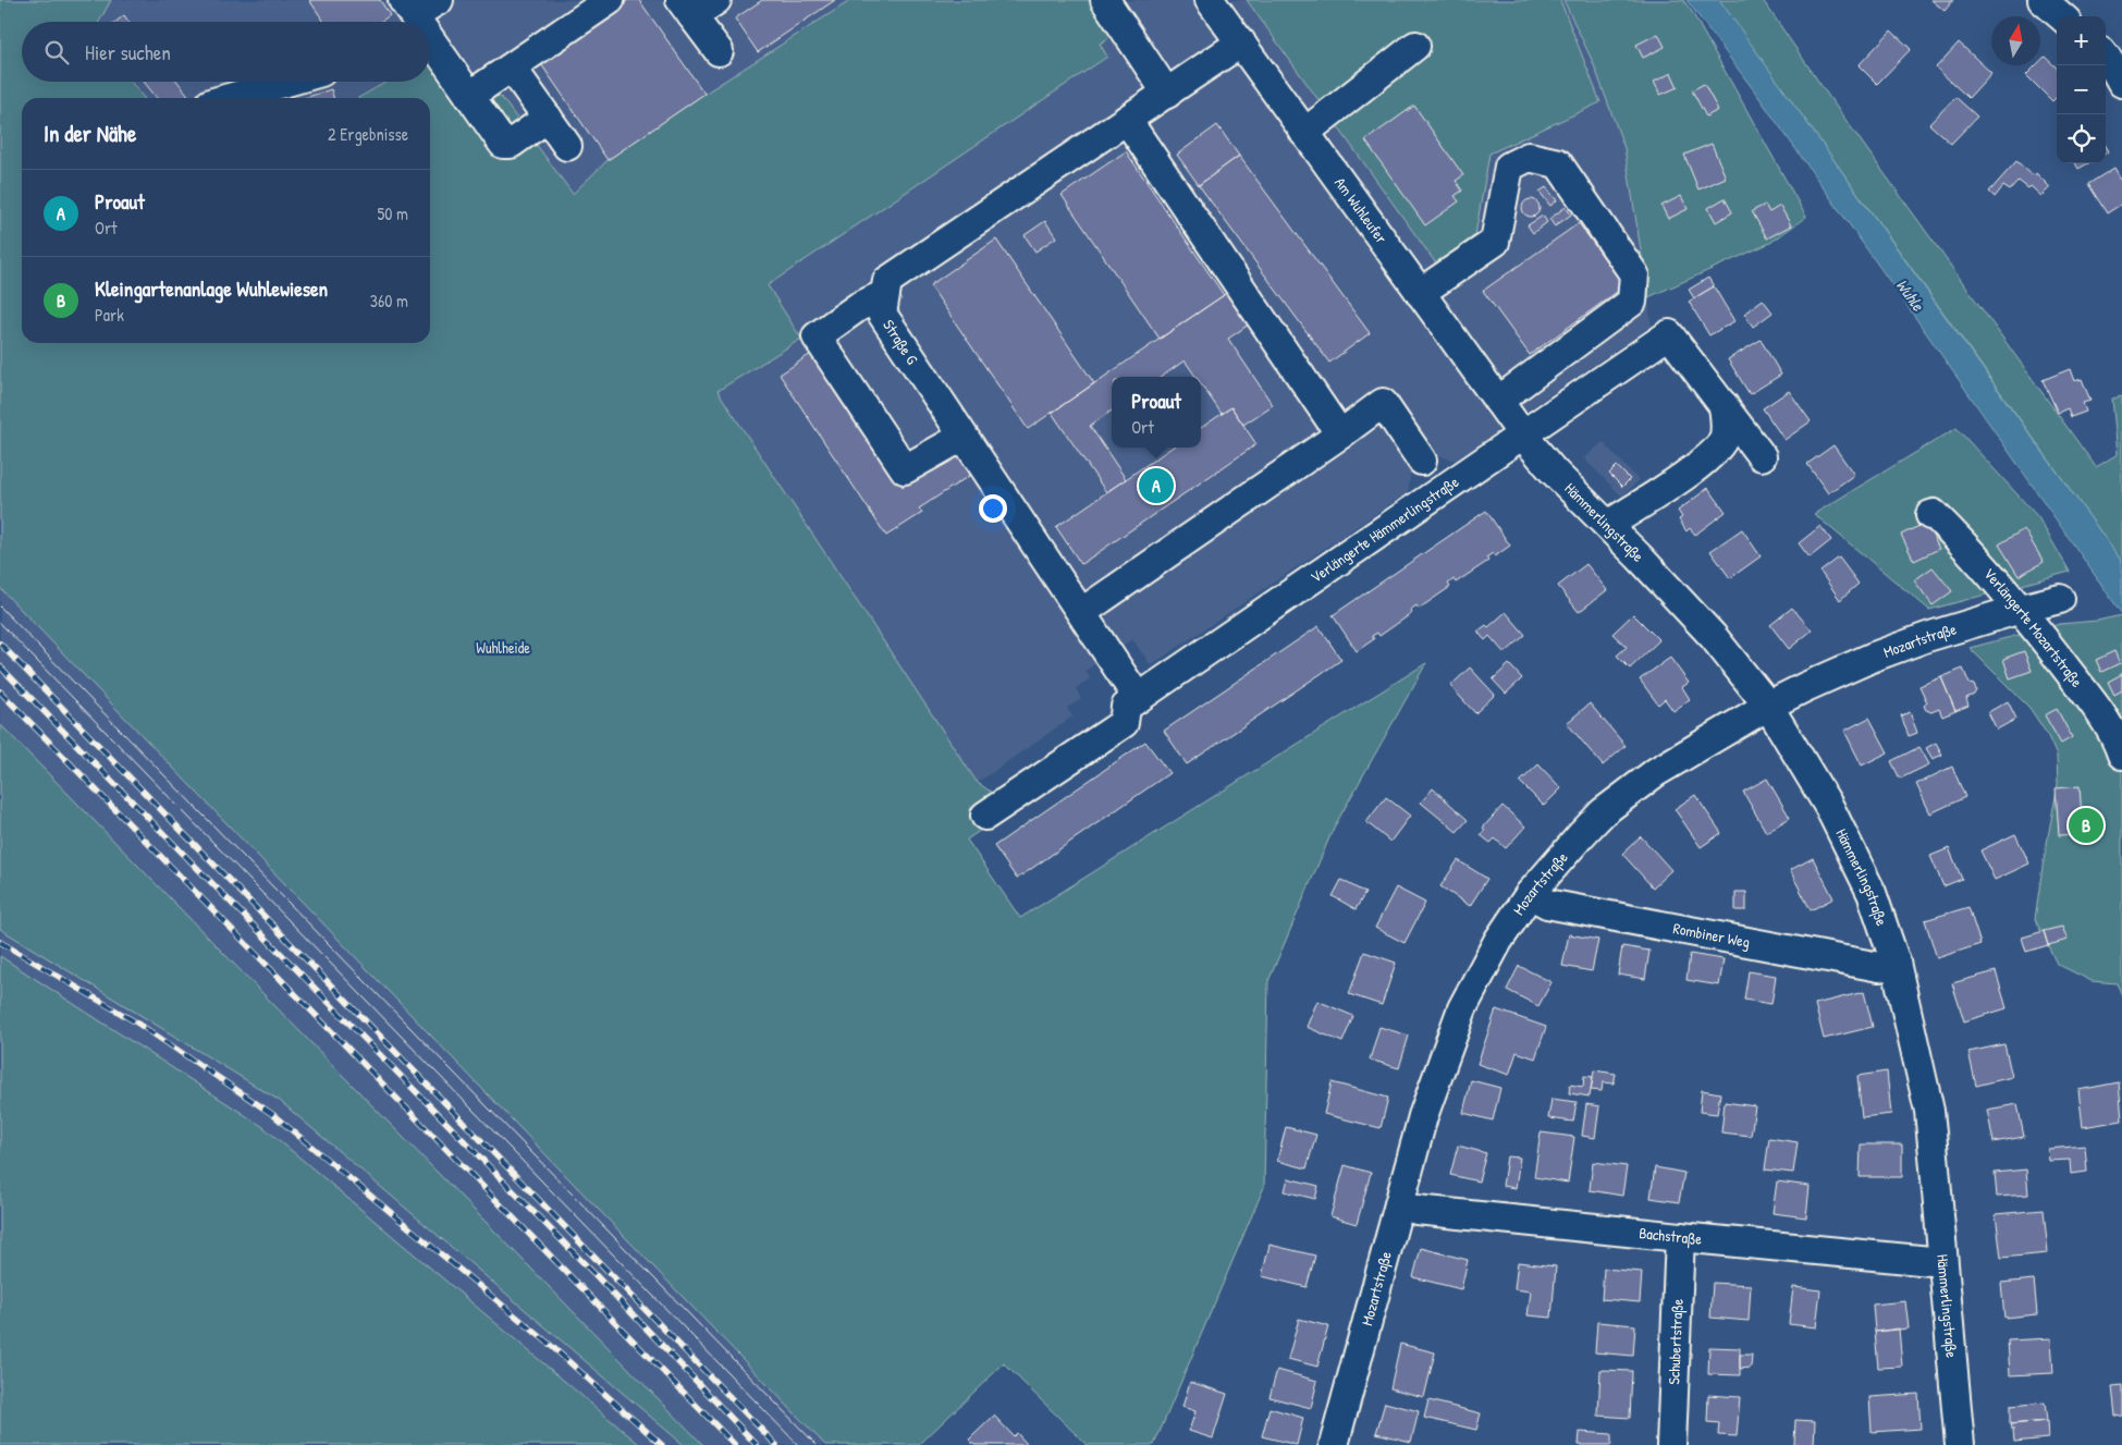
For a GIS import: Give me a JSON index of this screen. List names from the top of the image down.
{
  "streets": {
    "street": [
      "Am Wuhleufer",
      "Straße G",
      "Hämmerlingstraße",
      "Verlängerte Hämmerlingstraße",
      "Verlängerte Mozartstraße",
      "Mozartstraße",
      "Rombiner Weg",
      "Bachstraße",
      "Schubertstraße"
    ]
  },
  "crossings": [
    ["Am Wuhleufer", "Hämmerlingstraße"],
    ["Am Wuhleufer", "Verlängerte Hämmerlingstraße"],
    ["Straße G", "Verlängerte Hämmerlingstraße"],
    ["Hämmerlingstraße", "Verlängerte Hämmerlingstraße"],
    ["Hämmerlingstraße", "Mozartstraße"],
    ["Hämmerlingstraße", "Rombiner Weg"],
    ["Hämmerlingstraße", "Bachstraße"],
    ["Verlängerte Mozartstraße", "Mozartstraße"],
    ["Mozartstraße", "Rombiner Weg"],
    ["Mozartstraße", "Bachstraße"],
    ["Bachstraße", "Schubertstraße"]
  ],
  "water": ["Wuhle"],
  "parks": ["Wuhlheide"],
  "north": "top",
  "page": {
    "map_buttons": ["+", "−"],
    "search": "Hier suchen",
    "heading": ["In der Nähe", "2 Ergebnisse"],
    "list": [
      {
        "mark": "A",
        "name": "Proaut",
        "note": "Ort",
        "value": "50 m"
      },
      {
        "mark": "B",
        "name": "Kleingartenanlage Wuhlewiesen",
        "note": "Park",
        "value": "360 m"
      }
    ],
    "popup": ["Proaut", "Ort"],
    "pins": ["A", "B"]
  }
}
